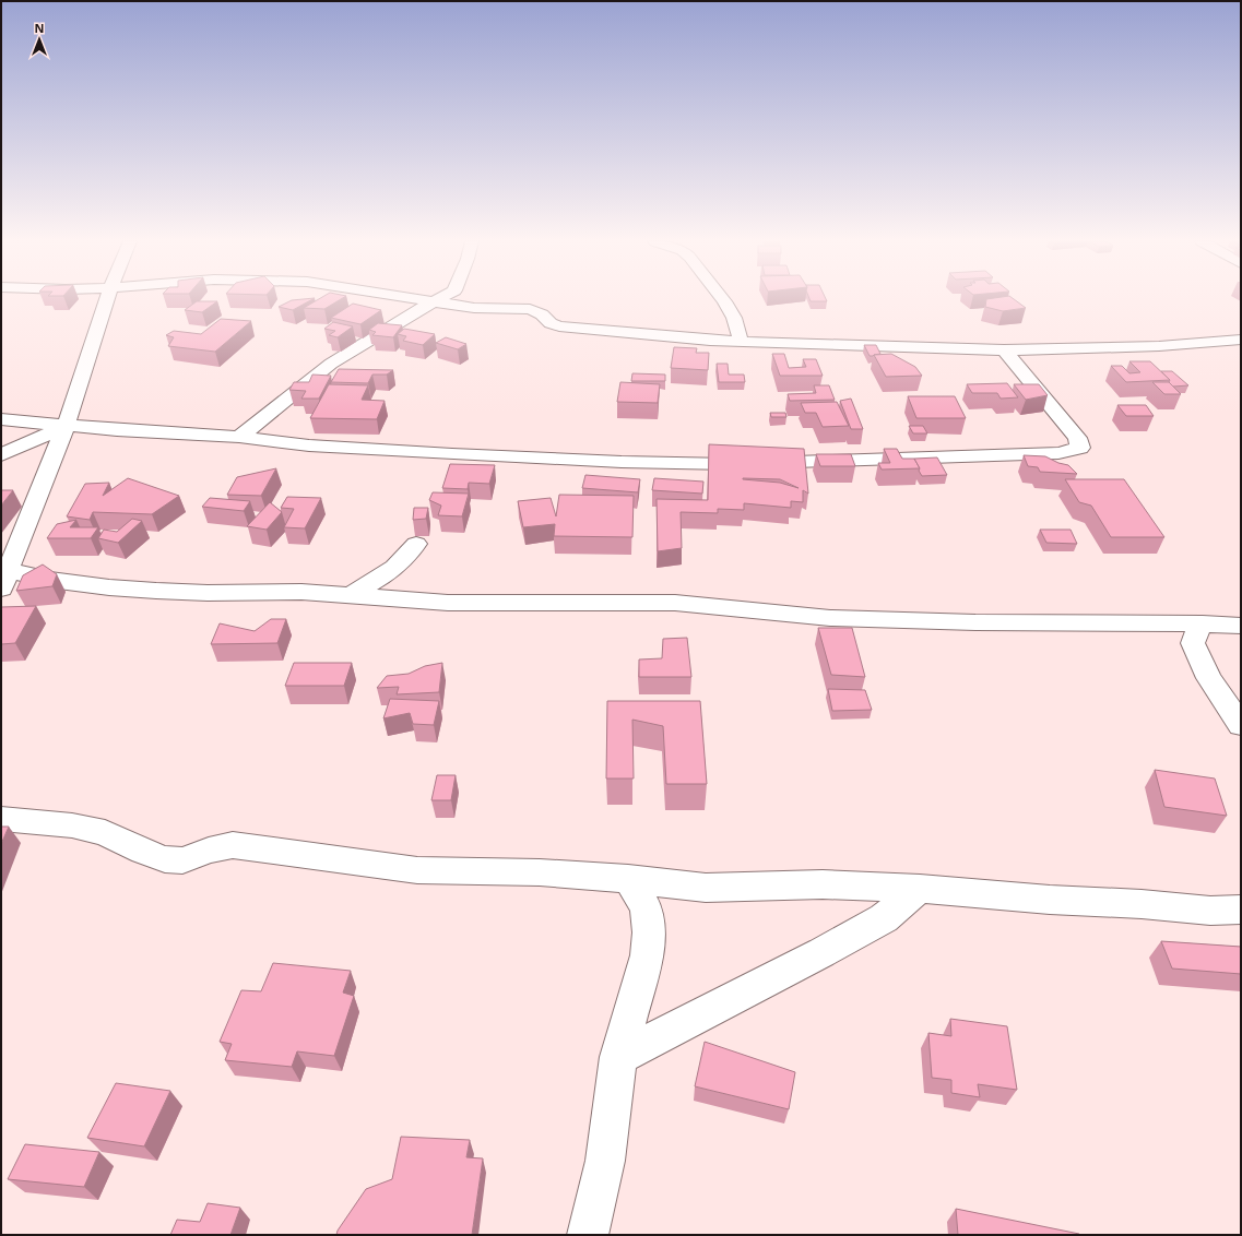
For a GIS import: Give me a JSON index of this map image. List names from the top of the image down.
{
  "north": "top"
}
